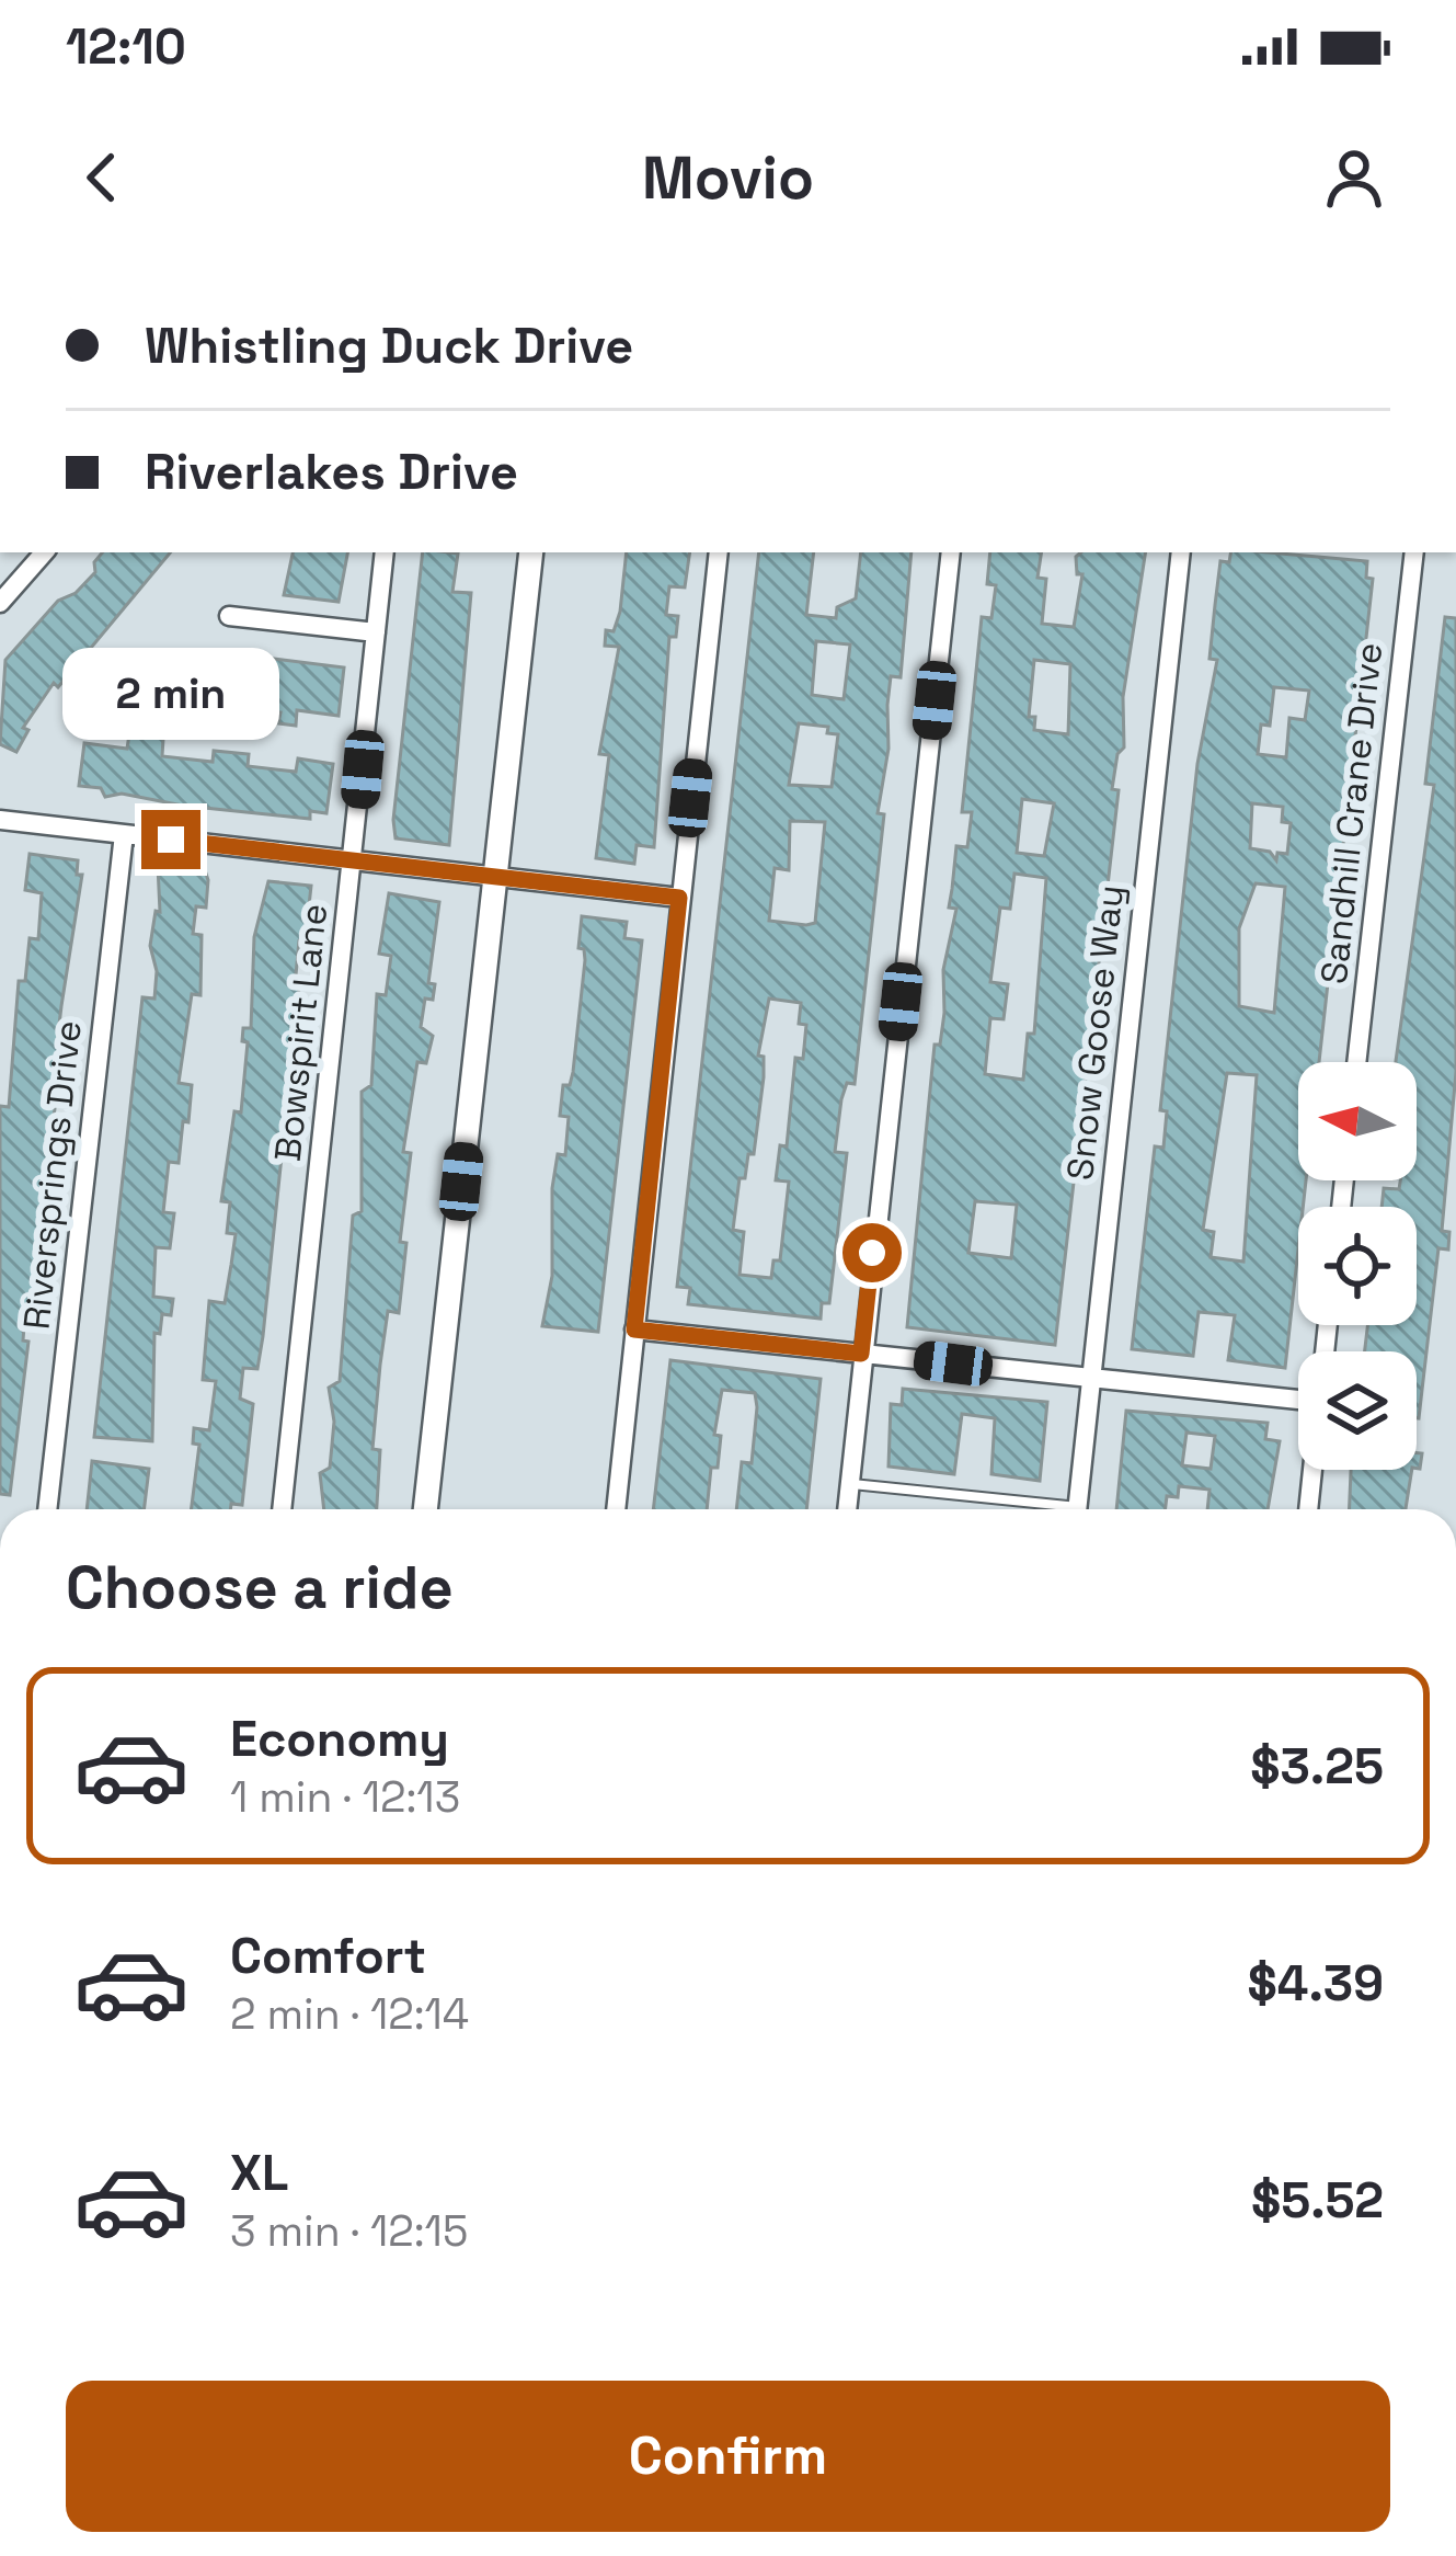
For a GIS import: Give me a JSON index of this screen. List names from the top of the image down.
{
  "streets": {
    "street": [
      "Sandhill Crane Drive",
      "Bowspirit Lane",
      "Snow Goose Way",
      "Riversprings Drive"
    ]
  },
  "north": "left",
  "page": {
    "status": "12:10",
    "header": "Movio",
    "banner": ["Whistling Duck Drive", "Riverlakes Drive"],
    "bubble": "2 min",
    "heading": "Choose a ride",
    "list": [
      {
        "name": "Economy",
        "note": "1 min · 12:13",
        "value": "$3.25"
      },
      {
        "name": "Comfort",
        "note": "2 min · 12:14",
        "value": "$4.39"
      },
      {
        "name": "XL",
        "note": "3 min · 12:15",
        "value": "$5.52"
      }
    ],
    "buttons": "Confirm"
  }
}
